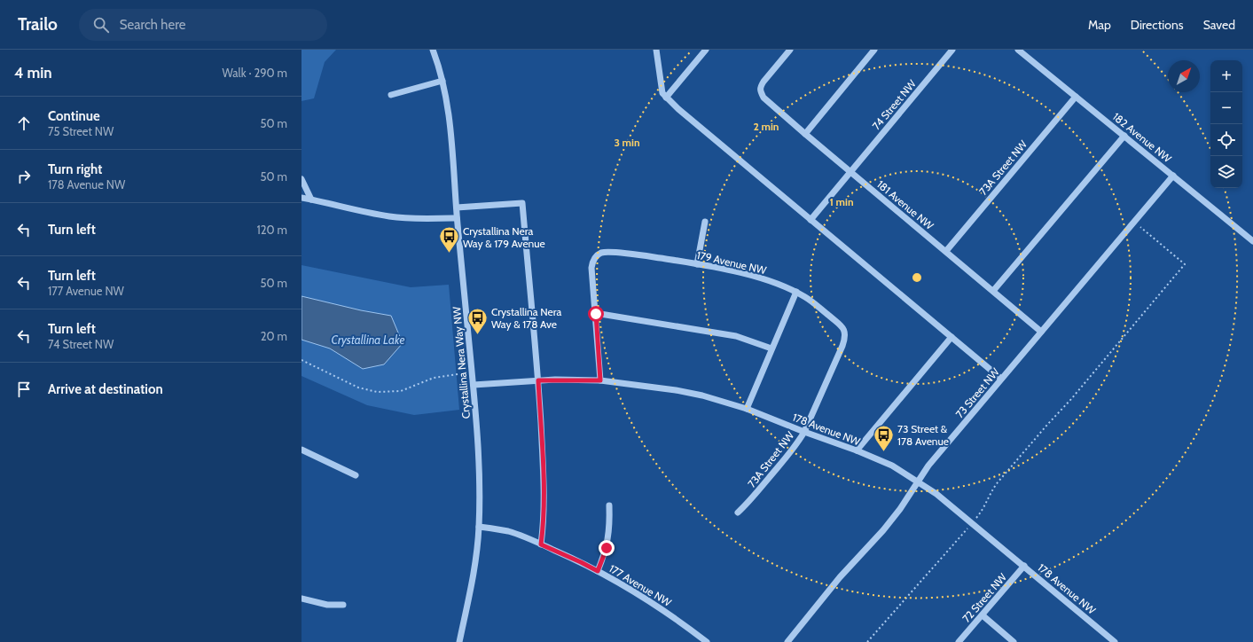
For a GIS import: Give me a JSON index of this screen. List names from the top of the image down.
{
  "streets": {
    "street": [
      "74 Street NW",
      "182 Avenue NW",
      "73A Street NW",
      "181 Avenue NW",
      "179 Avenue NW",
      "Crystallina Nera Way NW",
      "73 Street NW",
      "178 Avenue NW",
      "177 Avenue NW",
      "72 Street NW"
    ]
  },
  "crossings": [
    ["74 Street NW", "181 Avenue NW"],
    ["182 Avenue NW", "73A Street NW"],
    ["182 Avenue NW", "73 Street NW"],
    ["73A Street NW", "181 Avenue NW"],
    ["73A Street NW", "179 Avenue NW"],
    ["73A Street NW", "178 Avenue NW"],
    ["181 Avenue NW", "73 Street NW"],
    ["Crystallina Nera Way NW", "178 Avenue NW"],
    ["Crystallina Nera Way NW", "177 Avenue NW"],
    ["73 Street NW", "178 Avenue NW"],
    ["178 Avenue NW", "72 Street NW"]
  ],
  "water": ["Crystallina Lake"],
  "places": {
    "bus stop": ["Crystallina Nera Way & 179 Avenue", "Crystallina Nera Way & 178 Ave", "73 Street & 178 Avenue"]
  },
  "north": "top right",
  "page": {
    "header": "Trailo",
    "search": "Search here",
    "nav": ["Map", "Directions", "Saved"],
    "heading": ["4 min", "Walk · 290 m"],
    "map_buttons": ["+", "−"],
    "list": [
      ["Continue", "75 Street NW", "50 m"],
      ["Turn right", "178 Avenue NW", "50 m"],
      ["Turn left", "120 m"],
      ["Turn left", "177 Avenue NW", "50 m"],
      ["Turn left", "74 Street NW", "20 m"],
      "Arrive at destination"
    ]
  },
  "rings": ["2 min", "3 min", "1 min"]
}
